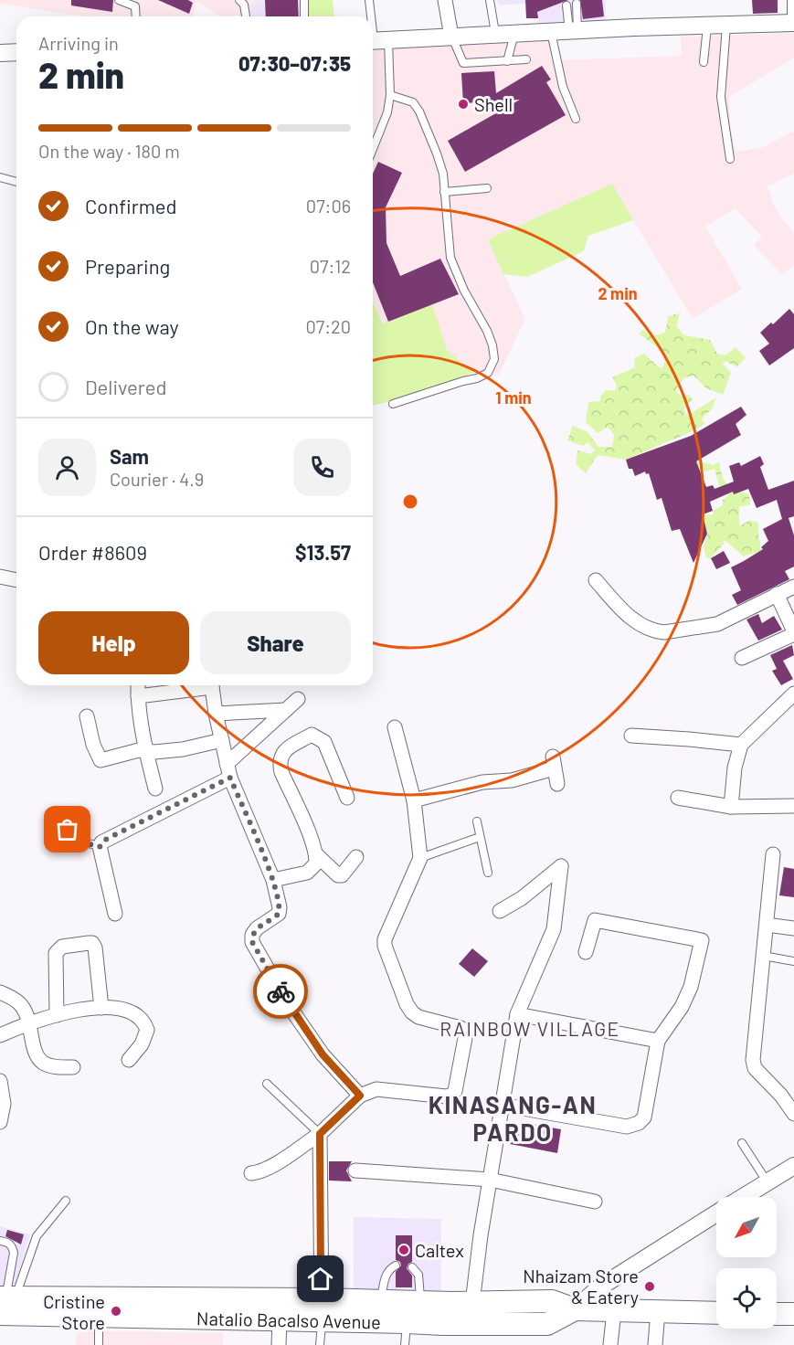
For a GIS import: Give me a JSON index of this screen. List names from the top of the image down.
{
  "streets": {
    "main road": ["Natalio Bacalso Avenue"]
  },
  "districts": ["RAINBOW VILLAGE", "KINASANG-AN PARDO"],
  "places": [
    "Shell",
    "Caltex",
    "Nhaizam Store & Eatery",
    "Cristine Store"
  ],
  "north": "bottom left",
  "page": {
    "heading": ["2 min", "Arriving in", "07:30–07:35"],
    "panel": [
      "Sam",
      "Courier · 4.9",
      "Order #8609",
      "$13.57"
    ],
    "bar": "On the way · 180 m",
    "list": [
      ["Confirmed", "07:06"],
      ["Preparing", "07:12"],
      ["On the way", "07:20"],
      "Delivered"
    ],
    "buttons": ["Help", "Share"]
  },
  "rings": ["2 min", "1 min"]
}
